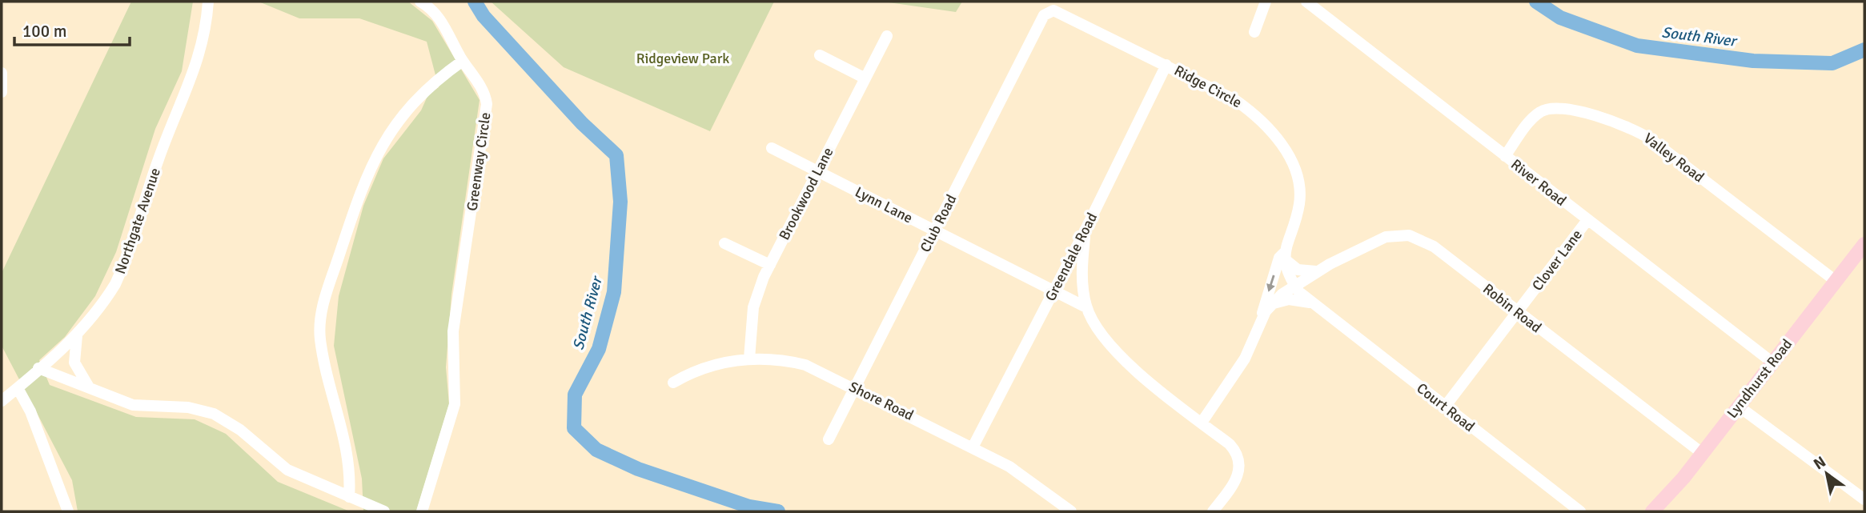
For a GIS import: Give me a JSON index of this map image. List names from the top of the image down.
{
  "streets": {
    "main road": ["Lyndhurst Road"],
    "street": [
      "Ridge Circle",
      "Valley Road",
      "Greenway Circle",
      "River Road",
      "Brookwood Lane",
      "Lynn Lane",
      "Northgate Avenue",
      "Club Road",
      "Greendale Road",
      "Clover Lane",
      "Robin Road",
      "Shore Road",
      "Court Road"
    ]
  },
  "crossings": [
    ["Ridge Circle", "Club Road"],
    ["Ridge Circle", "Greendale Road"],
    ["Ridge Circle", "Robin Road"],
    ["Ridge Circle", "Court Road"],
    ["Valley Road", "River Road"],
    ["Valley Road", "Lyndhurst Road"],
    ["River Road", "Clover Lane"],
    ["River Road", "Lyndhurst Road"],
    ["Brookwood Lane", "Lynn Lane"],
    ["Brookwood Lane", "Shore Road"],
    ["Lynn Lane", "Club Road"],
    ["Lynn Lane", "Greendale Road"],
    ["Club Road", "Shore Road"],
    ["Greendale Road", "Shore Road"],
    ["Clover Lane", "Robin Road"],
    ["Clover Lane", "Court Road"],
    ["Robin Road", "Lyndhurst Road"],
    ["Robin Road", "Court Road"]
  ],
  "water": ["South River"],
  "parks": ["Ridgeview Park"],
  "scale_bar": "100 m",
  "north": "top left"
}
